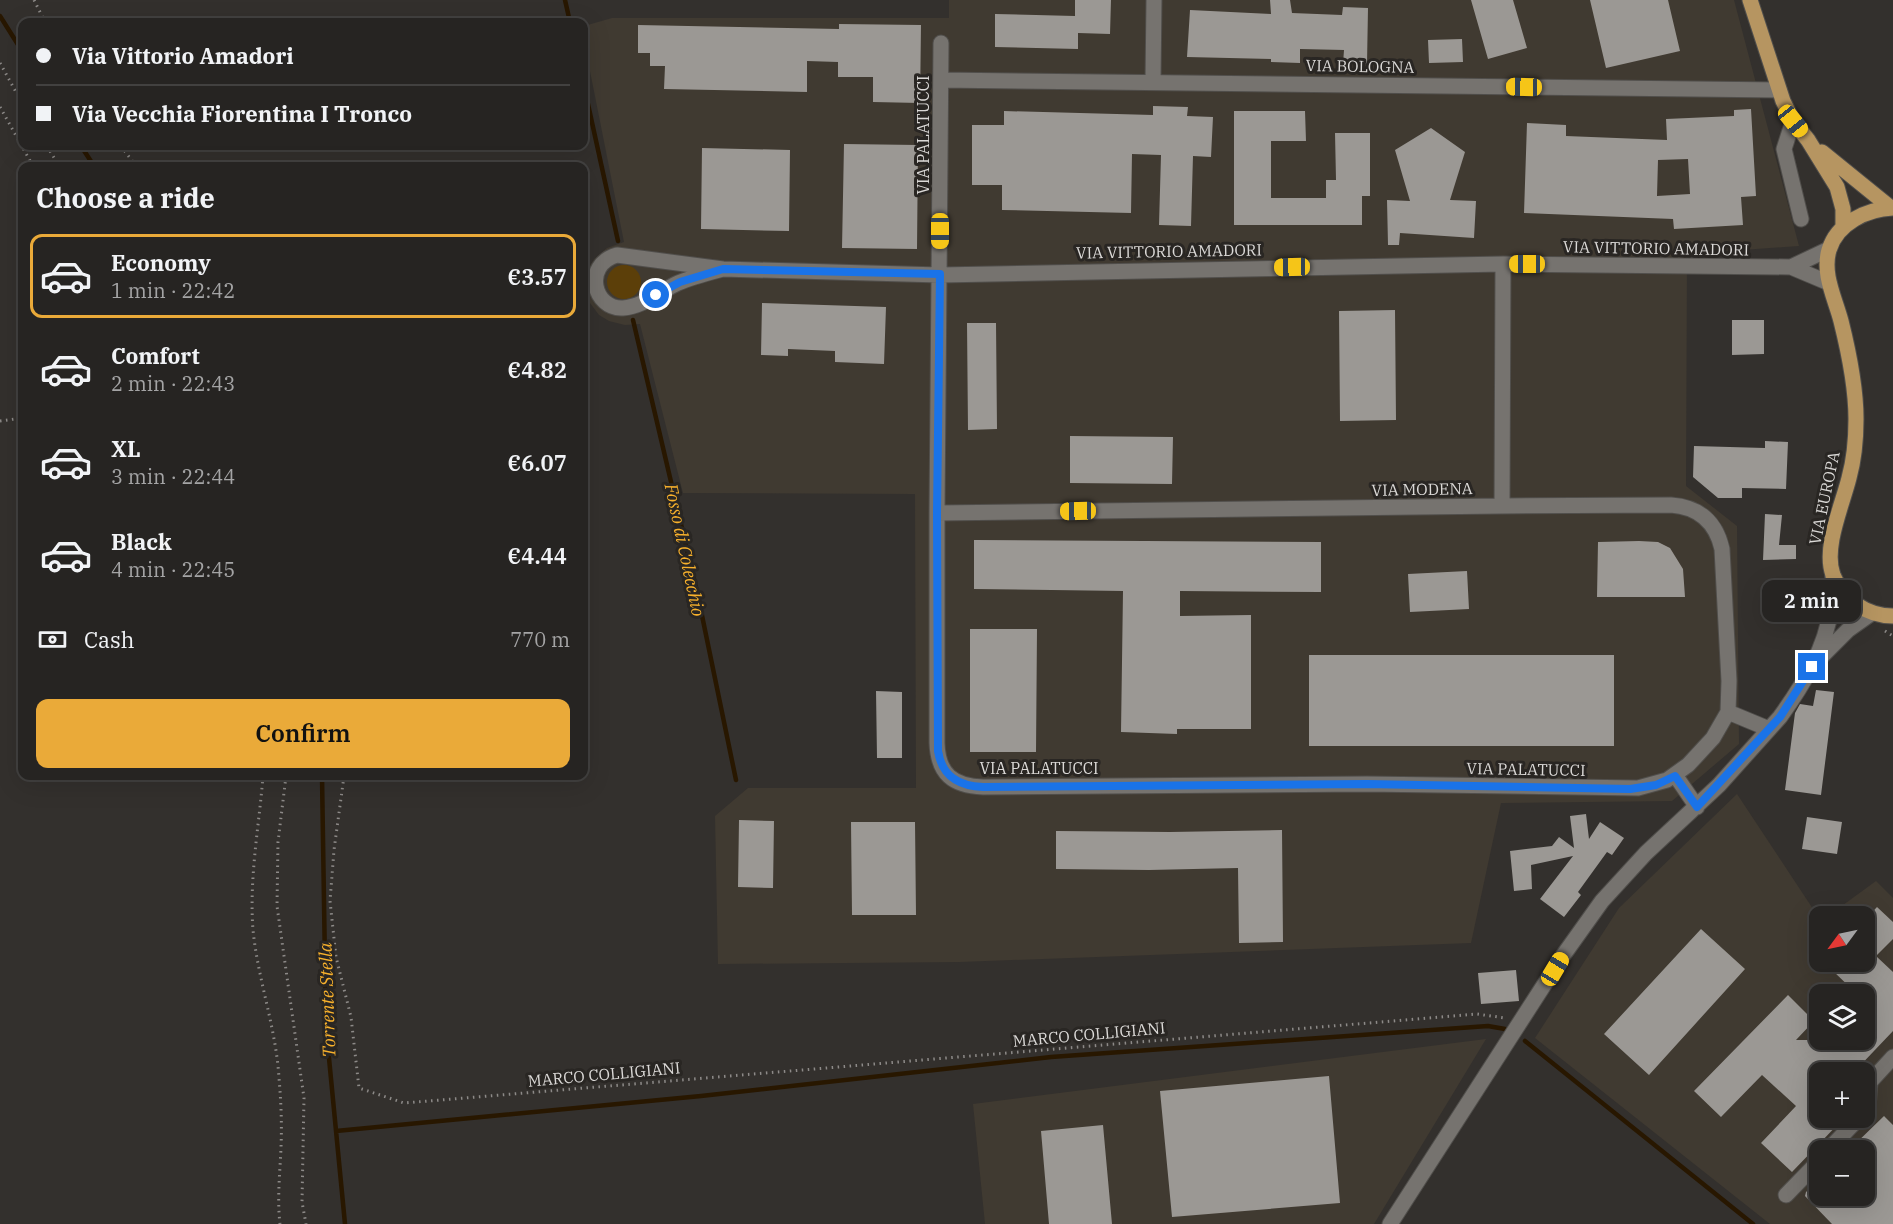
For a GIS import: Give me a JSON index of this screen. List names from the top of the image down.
{
  "streets": {
    "main road": ["VIA EUROPA"],
    "street": [
      "VIA BOLOGNA",
      "VIA PALATUCCI",
      "VIA VITTORIO AMADORI",
      "VIA MODENA"
    ],
    "path": ["MARCO COLLIGIANI"]
  },
  "crossings": [
    ["VIA BOLOGNA", "VIA PALATUCCI"],
    ["VIA PALATUCCI", "VIA VITTORIO AMADORI"],
    ["VIA PALATUCCI", "VIA MODENA"],
    ["VIA VITTORIO AMADORI", "VIA EUROPA"]
  ],
  "water": ["Fosso di Colecchio", "Torrente Stella"],
  "north": "bottom left",
  "page": {
    "banner": ["Via Vittorio Amadori", "Via Vecchia Fiorentina I Tronco"],
    "heading": "Choose a ride",
    "list": [
      {
        "name": "Economy",
        "note": "1 min · 22:42",
        "value": "€3.57"
      },
      {
        "name": "Comfort",
        "note": "2 min · 22:43",
        "value": "€4.82"
      },
      {
        "name": "XL",
        "note": "3 min · 22:44",
        "value": "€6.07"
      },
      {
        "name": "Black",
        "note": "4 min · 22:45",
        "value": "€4.44"
      }
    ],
    "bubble": "2 min",
    "pay": ["Cash", "770 m"],
    "buttons": "Confirm",
    "map_buttons": ["+", "−"]
  }
}
